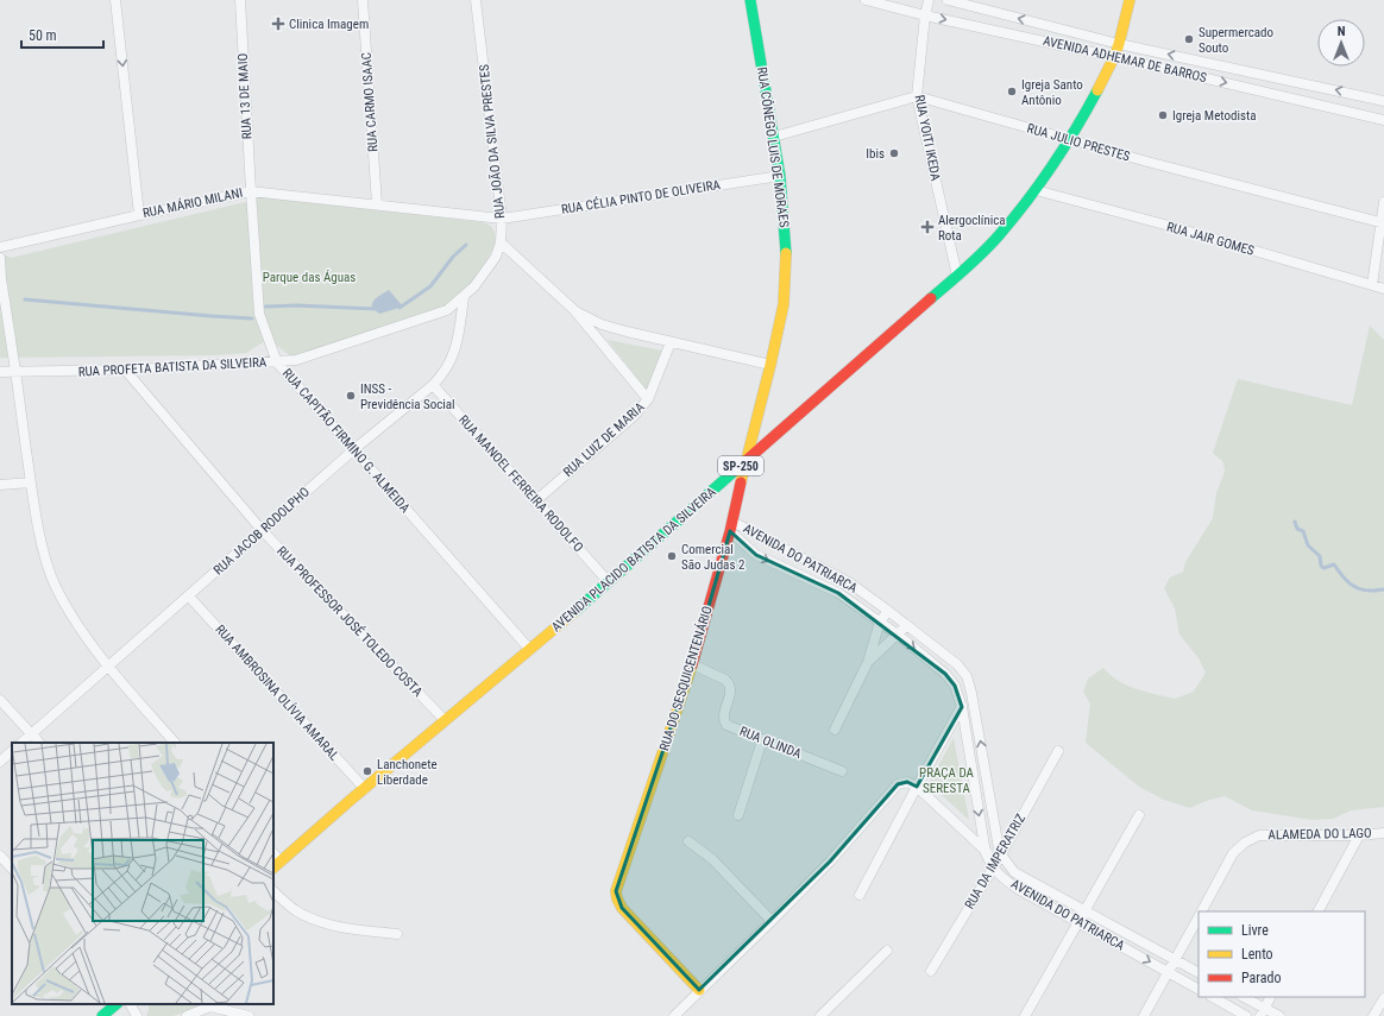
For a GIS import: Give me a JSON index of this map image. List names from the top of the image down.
{
  "streets": {
    "main road": [
      "RUA CÔNEGO LUIS DE MORAES",
      "SP-250",
      "AVENIDA PLACIDO BATISTA DA SILVEIRA",
      "RUA DO SESQUICENTENÁRIO"
    ],
    "street": [
      "AVENIDA ADHEMAR DE BARROS",
      "RUA 13 DE MAIO",
      "RUA CARMO ISAAC",
      "RUA YOITI IKEDA",
      "RUA JOÃO DA SILVA PRESTES",
      "RUA JULIO PRESTES",
      "RUA CÉLIA PINTO DE OLIVEIRA",
      "RUA MÁRIO MILANI",
      "RUA JAIR GOMES",
      "RUA PROFETA BATISTA DA SILVEIRA",
      "RUA LUIZ DE MARIA",
      "RUA CAPITÃO FIRMINO G. ALMEIDA",
      "RUA MANOEL FERREIRA RODOLFO",
      "RUA JACOB RODOLPHO",
      "AVENIDA DO PATRIARCA",
      "RUA PROFESSOR JOSÉ TOLEDO COSTA",
      "RUA AMBROSINA OLÍVIA AMARAL",
      "RUA OLINDA",
      "ALAMEDA DO LAGO",
      "RUA DA IMPERATRIZ"
    ]
  },
  "crossings": [
    ["AVENIDA ADHEMAR DE BARROS", "RUA YOITI IKEDA"],
    ["AVENIDA ADHEMAR DE BARROS", "AVENIDA PLACIDO BATISTA DA SILVEIRA"],
    ["RUA 13 DE MAIO", "RUA MÁRIO MILANI"],
    ["RUA 13 DE MAIO", "RUA CAPITÃO FIRMINO G. ALMEIDA"],
    ["RUA CARMO ISAAC", "RUA MÁRIO MILANI"],
    ["RUA YOITI IKEDA", "RUA JULIO PRESTES"],
    ["RUA YOITI IKEDA", "AVENIDA PLACIDO BATISTA DA SILVEIRA"],
    ["RUA JOÃO DA SILVA PRESTES", "RUA CÉLIA PINTO DE OLIVEIRA"],
    ["RUA JOÃO DA SILVA PRESTES", "RUA MÁRIO MILANI"],
    ["RUA JOÃO DA SILVA PRESTES", "RUA PROFETA BATISTA DA SILVEIRA"],
    ["RUA JULIO PRESTES", "AVENIDA PLACIDO BATISTA DA SILVEIRA"],
    ["RUA CÔNEGO LUIS DE MORAES", "RUA CÉLIA PINTO DE OLIVEIRA"],
    ["RUA CÔNEGO LUIS DE MORAES", "AVENIDA PLACIDO BATISTA DA SILVEIRA"],
    ["RUA CÔNEGO LUIS DE MORAES", "RUA DO SESQUICENTENÁRIO"],
    ["RUA CÉLIA PINTO DE OLIVEIRA", "RUA MÁRIO MILANI"],
    ["RUA MÁRIO MILANI", "RUA CAPITÃO FIRMINO G. ALMEIDA"],
    ["RUA JAIR GOMES", "AVENIDA PLACIDO BATISTA DA SILVEIRA"],
    ["RUA PROFETA BATISTA DA SILVEIRA", "RUA CAPITÃO FIRMINO G. ALMEIDA"],
    ["RUA PROFETA BATISTA DA SILVEIRA", "RUA JACOB RODOLPHO"],
    ["RUA PROFETA BATISTA DA SILVEIRA", "RUA PROFESSOR JOSÉ TOLEDO COSTA"],
    ["RUA LUIZ DE MARIA", "RUA MANOEL FERREIRA RODOLFO"],
    ["RUA CAPITÃO FIRMINO G. ALMEIDA", "RUA JACOB RODOLPHO"],
    ["RUA CAPITÃO FIRMINO G. ALMEIDA", "AVENIDA PLACIDO BATISTA DA SILVEIRA"],
    ["RUA MANOEL FERREIRA RODOLFO", "RUA JACOB RODOLPHO"],
    ["RUA MANOEL FERREIRA RODOLFO", "AVENIDA PLACIDO BATISTA DA SILVEIRA"],
    ["RUA JACOB RODOLPHO", "RUA PROFESSOR JOSÉ TOLEDO COSTA"],
    ["RUA JACOB RODOLPHO", "RUA AMBROSINA OLÍVIA AMARAL"],
    ["AVENIDA DO PATRIARCA", "RUA DO SESQUICENTENÁRIO"],
    ["AVENIDA DO PATRIARCA", "RUA DA IMPERATRIZ"],
    ["AVENIDA PLACIDO BATISTA DA SILVEIRA", "RUA PROFESSOR JOSÉ TOLEDO COSTA"],
    ["AVENIDA PLACIDO BATISTA DA SILVEIRA", "RUA DO SESQUICENTENÁRIO"],
    ["AVENIDA PLACIDO BATISTA DA SILVEIRA", "RUA AMBROSINA OLÍVIA AMARAL"],
    ["RUA DO SESQUICENTENÁRIO", "RUA OLINDA"]
  ],
  "parks": ["Parque das Águas", "PRAÇA DA SERESTA"],
  "places": {
    "health": ["Clinica Imagem", "Alergoclínica Rota"],
    "other": [
      "Supermercado Souto",
      "Igreja Santo Antônio",
      "Igreja Metodista",
      "Ibis",
      "INSS - Previdência Social",
      "Comercial São Judas 2",
      "Lanchonete Liberdade"
    ]
  },
  "legend": ["Livre", "Lento", "Parado"],
  "scale_bar": "50 m",
  "north": "top"
}
